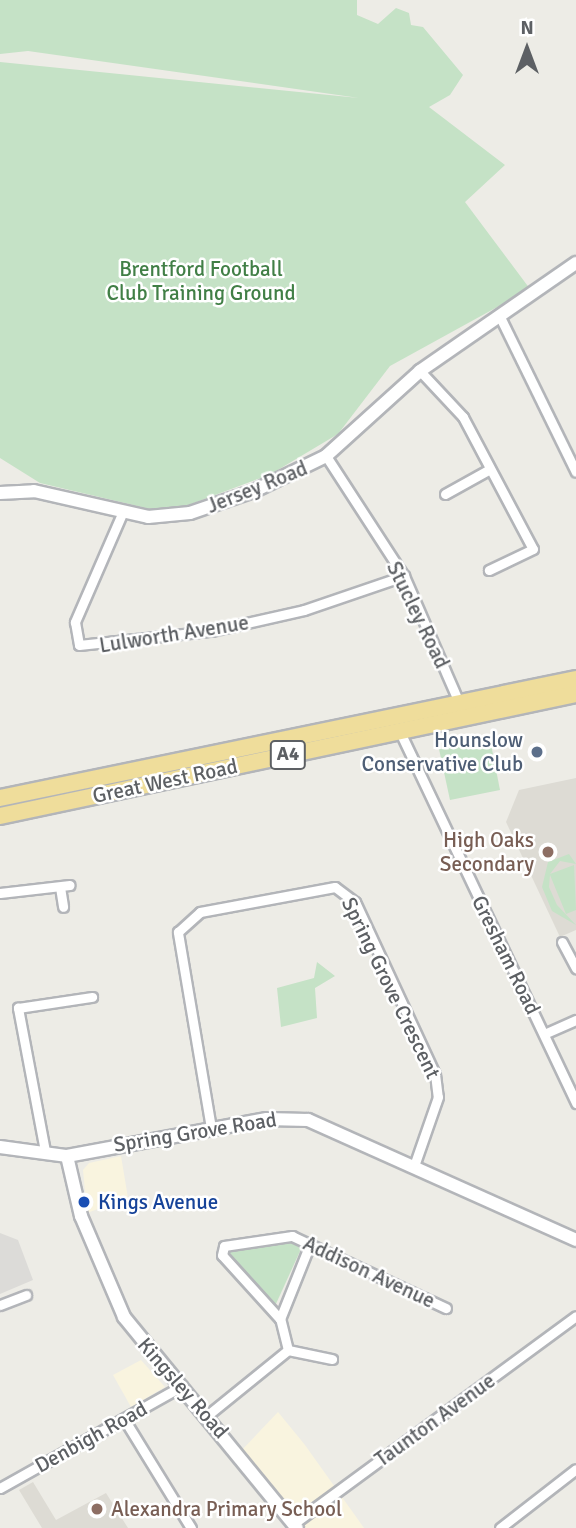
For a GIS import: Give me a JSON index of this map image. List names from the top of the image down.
{
  "streets": {
    "highway": ["A4", "Great West Road"],
    "street": [
      "Jersey Road",
      "Stucley Road",
      "Lulworth Avenue",
      "Gresham Road",
      "Spring Grove Crescent",
      "Spring Grove Road",
      "Addison Avenue",
      "Kingsley Road",
      "Taunton Avenue",
      "Denbigh Road"
    ]
  },
  "crossings": [
    ["Jersey Road", "Stucley Road"],
    ["Jersey Road", "Lulworth Avenue"],
    ["Stucley Road", "Lulworth Avenue"],
    ["Stucley Road", "Great West Road"],
    ["Great West Road", "Gresham Road"],
    ["Spring Grove Crescent", "Spring Grove Road"],
    ["Spring Grove Road", "Kingsley Road"],
    ["Kingsley Road", "Taunton Avenue"],
    ["Kingsley Road", "Denbigh Road"]
  ],
  "parks": ["Brentford Football Club Training Ground"],
  "places": [
    "Hounslow Conservative Club",
    "High Oaks Secondary",
    "Kings Avenue",
    "Alexandra Primary School"
  ],
  "north": "top"
}
